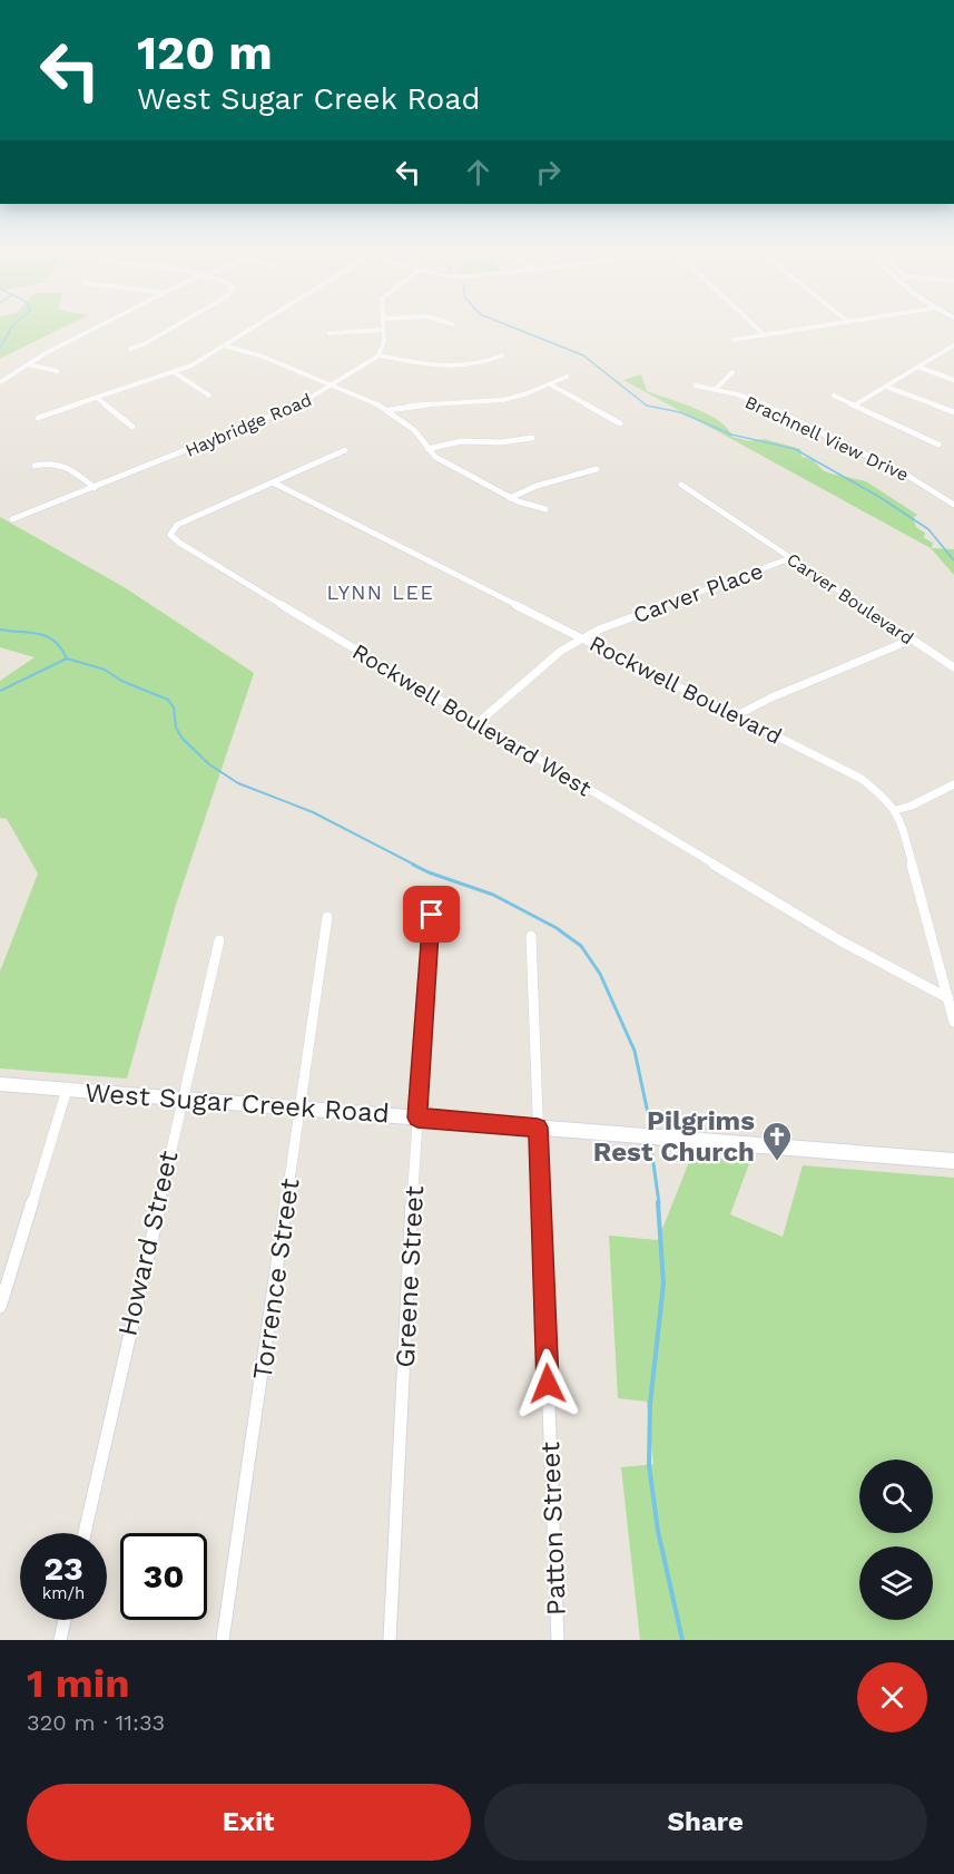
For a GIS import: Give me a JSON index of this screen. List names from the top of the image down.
{
  "streets": {
    "main road": ["West Sugar Creek Road"],
    "street": [
      "Haybridge Road",
      "Brachnell View Drive",
      "Carver Place",
      "Carver Boulevard",
      "Rockwell Boulevard",
      "Rockwell Boulevard West",
      "Howard Street",
      "Greene Street",
      "Torrence Street",
      "Patton Street"
    ]
  },
  "crossings": [
    ["Carver Place", "Carver Boulevard"],
    ["Carver Place", "Rockwell Boulevard"],
    ["Carver Place", "Rockwell Boulevard West"],
    ["Rockwell Boulevard", "Rockwell Boulevard West"],
    ["West Sugar Creek Road", "Howard Street"],
    ["West Sugar Creek Road", "Greene Street"],
    ["West Sugar Creek Road", "Torrence Street"],
    ["West Sugar Creek Road", "Patton Street"]
  ],
  "districts": ["LYNN LEE"],
  "places": {
    "church": ["Pilgrims Rest Church"]
  },
  "page": {
    "turn": ["120 m", "West Sugar Creek Road"],
    "speed": "23 km/h",
    "limit": "30",
    "heading": ["1 min", "320 m · 11:33"],
    "buttons": ["Exit", "Share"]
  }
}
